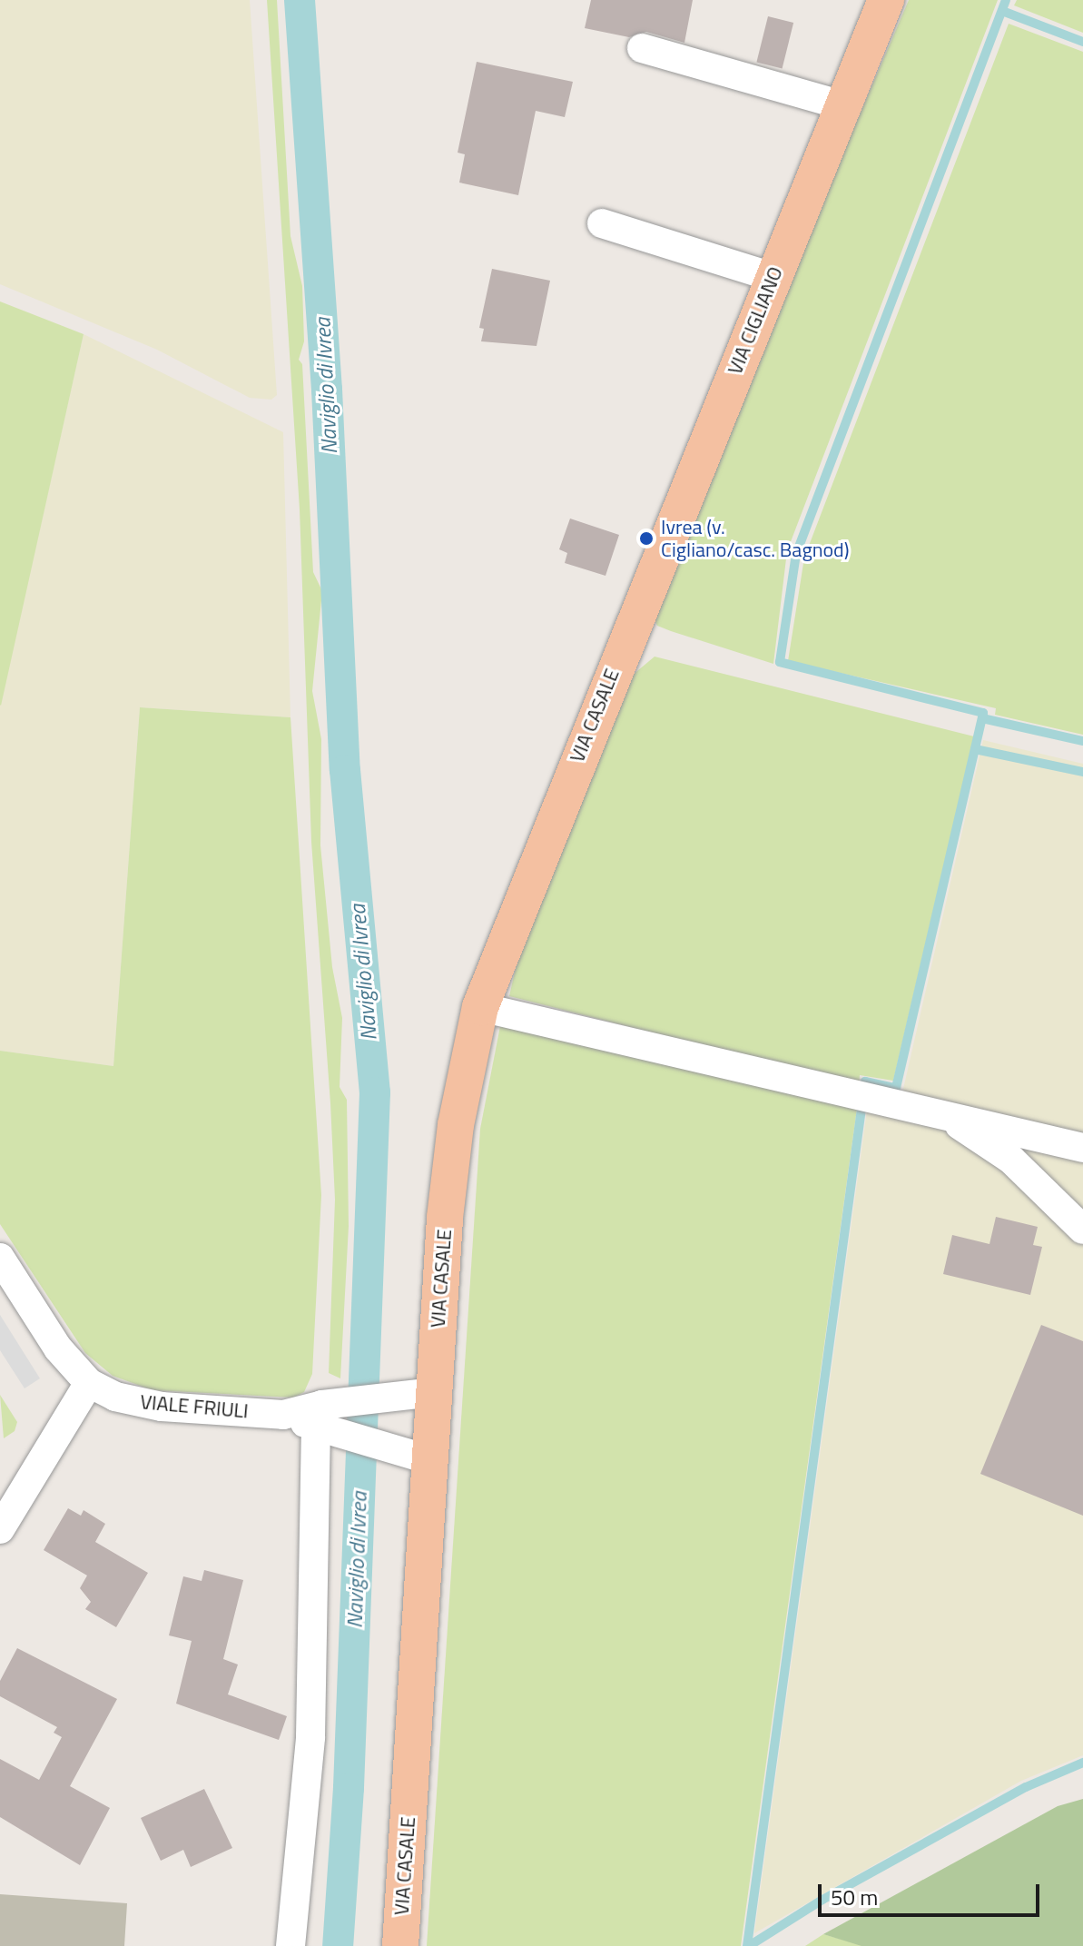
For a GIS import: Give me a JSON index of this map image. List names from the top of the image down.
{
  "streets": {
    "main road": ["VIA CIGLIANO", "VIA CASALE"],
    "street": ["VIALE FRIULI"]
  },
  "crossings": [
    ["VIA CIGLIANO", "VIA CASALE"],
    ["VIA CASALE", "VIALE FRIULI"]
  ],
  "water": ["Naviglio di Ivrea"],
  "places": ["Ivrea (v. Cigliano/casc. Bagnod)"],
  "scale_bar": "50 m"
}
